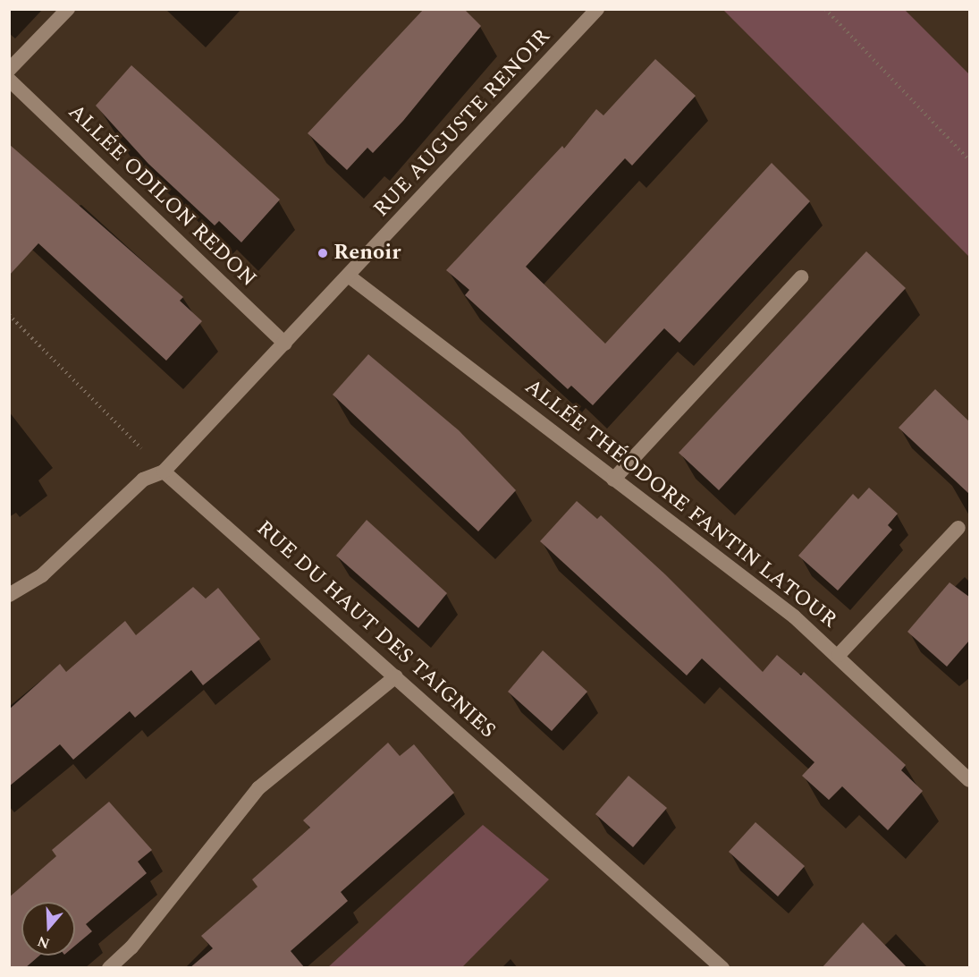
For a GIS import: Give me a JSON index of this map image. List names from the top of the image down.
{
  "streets": {
    "street": [
      "RUE AUGUSTE RENOIR",
      "ALLÉE ODILON REDON",
      "ALLÉE THÉODORE FANTIN LATOUR",
      "RUE DU HAUT DES TAIGNIES"
    ]
  },
  "crossings": [
    ["RUE AUGUSTE RENOIR", "ALLÉE ODILON REDON"],
    ["RUE AUGUSTE RENOIR", "ALLÉE THÉODORE FANTIN LATOUR"],
    ["RUE AUGUSTE RENOIR", "RUE DU HAUT DES TAIGNIES"]
  ],
  "places": ["Renoir"],
  "north": "bottom"
}
